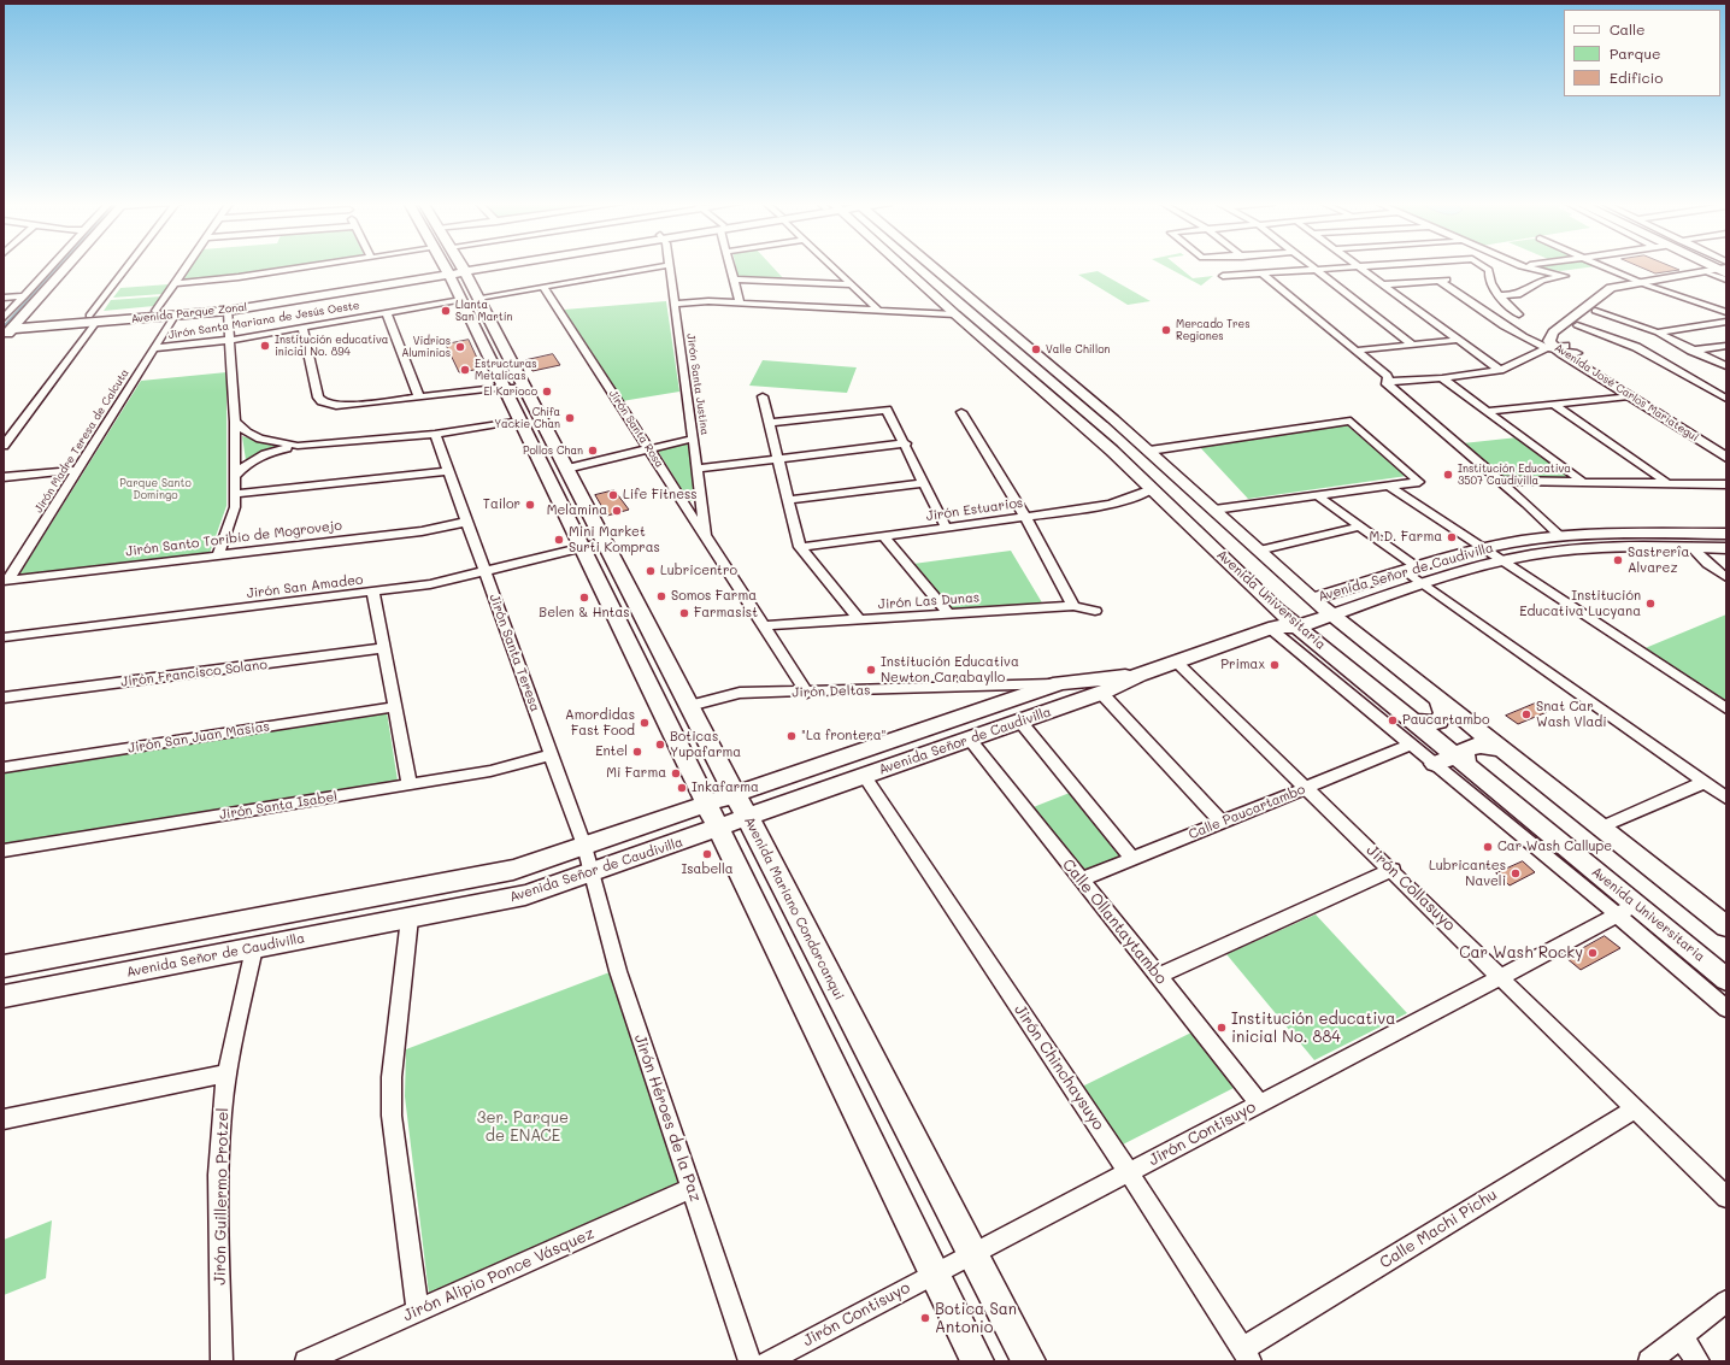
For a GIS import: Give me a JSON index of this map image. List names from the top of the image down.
{
  "streets": {
    "main road": [
      "Avenida Parque Zonal",
      "Avenida Señor de Caudivilla",
      "Avenida Universitaria",
      "Avenida Mariano Condorcanqui"
    ],
    "street": [
      "Jirón Santa Mariana de Jesús Oeste",
      "Jirón Santa Justina",
      "Avenida José Carlos Maríategui",
      "Jirón Santa Rosa",
      "Jirón Madre Teresa de Calcuta",
      "Jirón Estuarios",
      "Jirón Santo Toribio de Mogrovejo",
      "Jirón San Amadeo",
      "Jirón Las Dunas",
      "Jirón Santa Teresa",
      "Jirón Francisco Solano",
      "Jirón Deltas",
      "Jirón San Juan Masías",
      "Jirón Santa Isabel",
      "Calle Paucartambo",
      "Jirón Collasuyo",
      "Calle Ollantaytambo",
      "Jirón Chinchaysuyo",
      "Jirón Héroes de la Paz",
      "Jirón Contisuyo",
      "Jirón Guillermo Protzel",
      "Calle Machi Pichu",
      "Jirón Alipio Ponce Vásquez"
    ]
  },
  "crossings": [
    ["Avenida Parque Zonal", "Jirón Madre Teresa de Calcuta"],
    ["Avenida Parque Zonal", "Avenida Mariano Condorcanqui"],
    ["Jirón Santa Mariana de Jesús Oeste", "Jirón Madre Teresa de Calcuta"],
    ["Jirón Santa Justina", "Jirón Santa Rosa"],
    ["Jirón Santa Rosa", "Jirón Las Dunas"],
    ["Jirón Santa Rosa", "Jirón Deltas"],
    ["Jirón Madre Teresa de Calcuta", "Jirón Santo Toribio de Mogrovejo"],
    ["Jirón Estuarios", "Avenida Universitaria"],
    ["Jirón Santo Toribio de Mogrovejo", "Jirón Santa Teresa"],
    ["Avenida Señor de Caudivilla", "Avenida Universitaria"],
    ["Avenida Señor de Caudivilla", "Jirón Santa Teresa"],
    ["Avenida Señor de Caudivilla", "Jirón Deltas"],
    ["Avenida Señor de Caudivilla", "Jirón Collasuyo"],
    ["Avenida Señor de Caudivilla", "Avenida Mariano Condorcanqui"],
    ["Avenida Señor de Caudivilla", "Calle Ollantaytambo"],
    ["Avenida Señor de Caudivilla", "Jirón Chinchaysuyo"],
    ["Avenida Señor de Caudivilla", "Jirón Héroes de la Paz"],
    ["Avenida Señor de Caudivilla", "Jirón Guillermo Protzel"],
    ["Jirón San Amadeo", "Jirón Santa Teresa"],
    ["Jirón San Amadeo", "Avenida Mariano Condorcanqui"],
    ["Avenida Universitaria", "Calle Paucartambo"],
    ["Avenida Universitaria", "Jirón Contisuyo"],
    ["Jirón Santa Teresa", "Jirón Santa Isabel"],
    ["Jirón Santa Teresa", "Jirón Héroes de la Paz"],
    ["Jirón Deltas", "Avenida Mariano Condorcanqui"],
    ["Calle Paucartambo", "Jirón Collasuyo"],
    ["Calle Paucartambo", "Calle Ollantaytambo"],
    ["Jirón Collasuyo", "Jirón Contisuyo"],
    ["Jirón Collasuyo", "Calle Machi Pichu"],
    ["Avenida Mariano Condorcanqui", "Jirón Contisuyo"],
    ["Calle Ollantaytambo", "Jirón Contisuyo"],
    ["Jirón Chinchaysuyo", "Jirón Contisuyo"],
    ["Jirón Chinchaysuyo", "Calle Machi Pichu"],
    ["Jirón Héroes de la Paz", "Jirón Alipio Ponce Vásquez"]
  ],
  "parks": ["Parque Santo Domingo", "3er. Parque de ENACE"],
  "places": [
    "Llanta San Martín",
    "Mercado Tres Regiones",
    "Institución educativa inicial No. 894",
    "Vidrios Aluminios",
    "Valle Chillon",
    "Estructuras Metalicas",
    "El Karioco",
    "Chifa Yackie Chan",
    "Pollos Chan",
    "Institución Educativa 3507 Caudivilla",
    "Life Fitness",
    "Tailor",
    "Melamina",
    "M.D. Farma",
    "Mini Market Surti Kompras",
    "Sastrerîa Alvarez",
    "Lubricentro",
    "Somos Farma",
    "Belen & Hntas",
    "Institución Educativa Lucyana",
    "Farmasist",
    "Primax",
    "Institución Educativa Newton Carabayllo",
    "Snat Car Wash Vladi",
    "Paucartambo",
    "Amordidas Fast Food",
    "\"La frontera\"",
    "Boticas Yupafarma",
    "Entel",
    "Mi Farma",
    "Inkafarma",
    "Car Wash Callupe",
    "Isabella",
    "Lubricantes Naveli",
    "Car Wash Rocky",
    "Institución educativa inicial No. 884",
    "Botica San Antonio"
  ],
  "legend": ["Calle", "Parque", "Edificio"]
}
